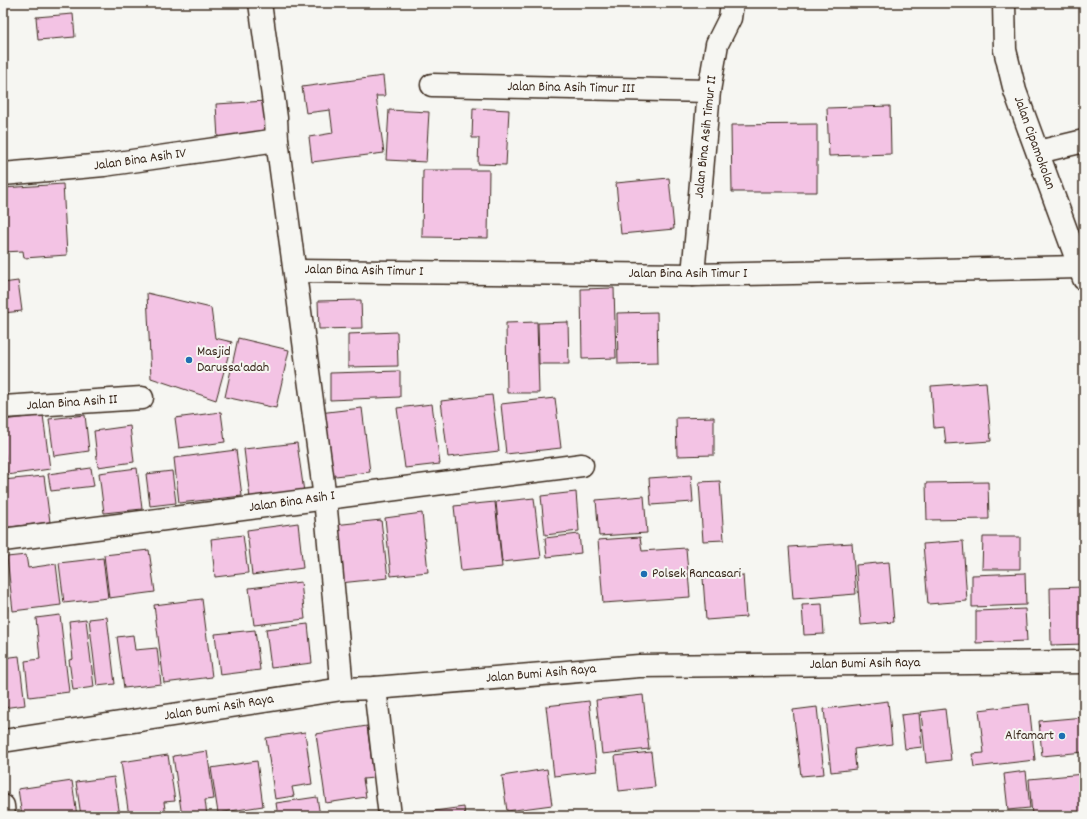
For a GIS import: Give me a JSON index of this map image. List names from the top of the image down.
{
  "streets": {
    "street": [
      "Jalan Bina Asih Timur III",
      "Jalan Bina Asih Timur II",
      "Jalan Cipamokolan",
      "Jalan Bina Asih IV",
      "Jalan Bina Asih Timur I",
      "Jalan Bina Asih II",
      "Jalan Bina Asih I",
      "Jalan Bumi Asih Raya"
    ]
  },
  "crossings": [
    ["Jalan Bina Asih Timur III", "Jalan Bina Asih Timur II"],
    ["Jalan Bina Asih Timur II", "Jalan Bina Asih Timur I"],
    ["Jalan Cipamokolan", "Jalan Bina Asih Timur I"]
  ],
  "places": ["Masjid Darussa'adah", "Polsek Rancasari", "Alfamart"]
}
